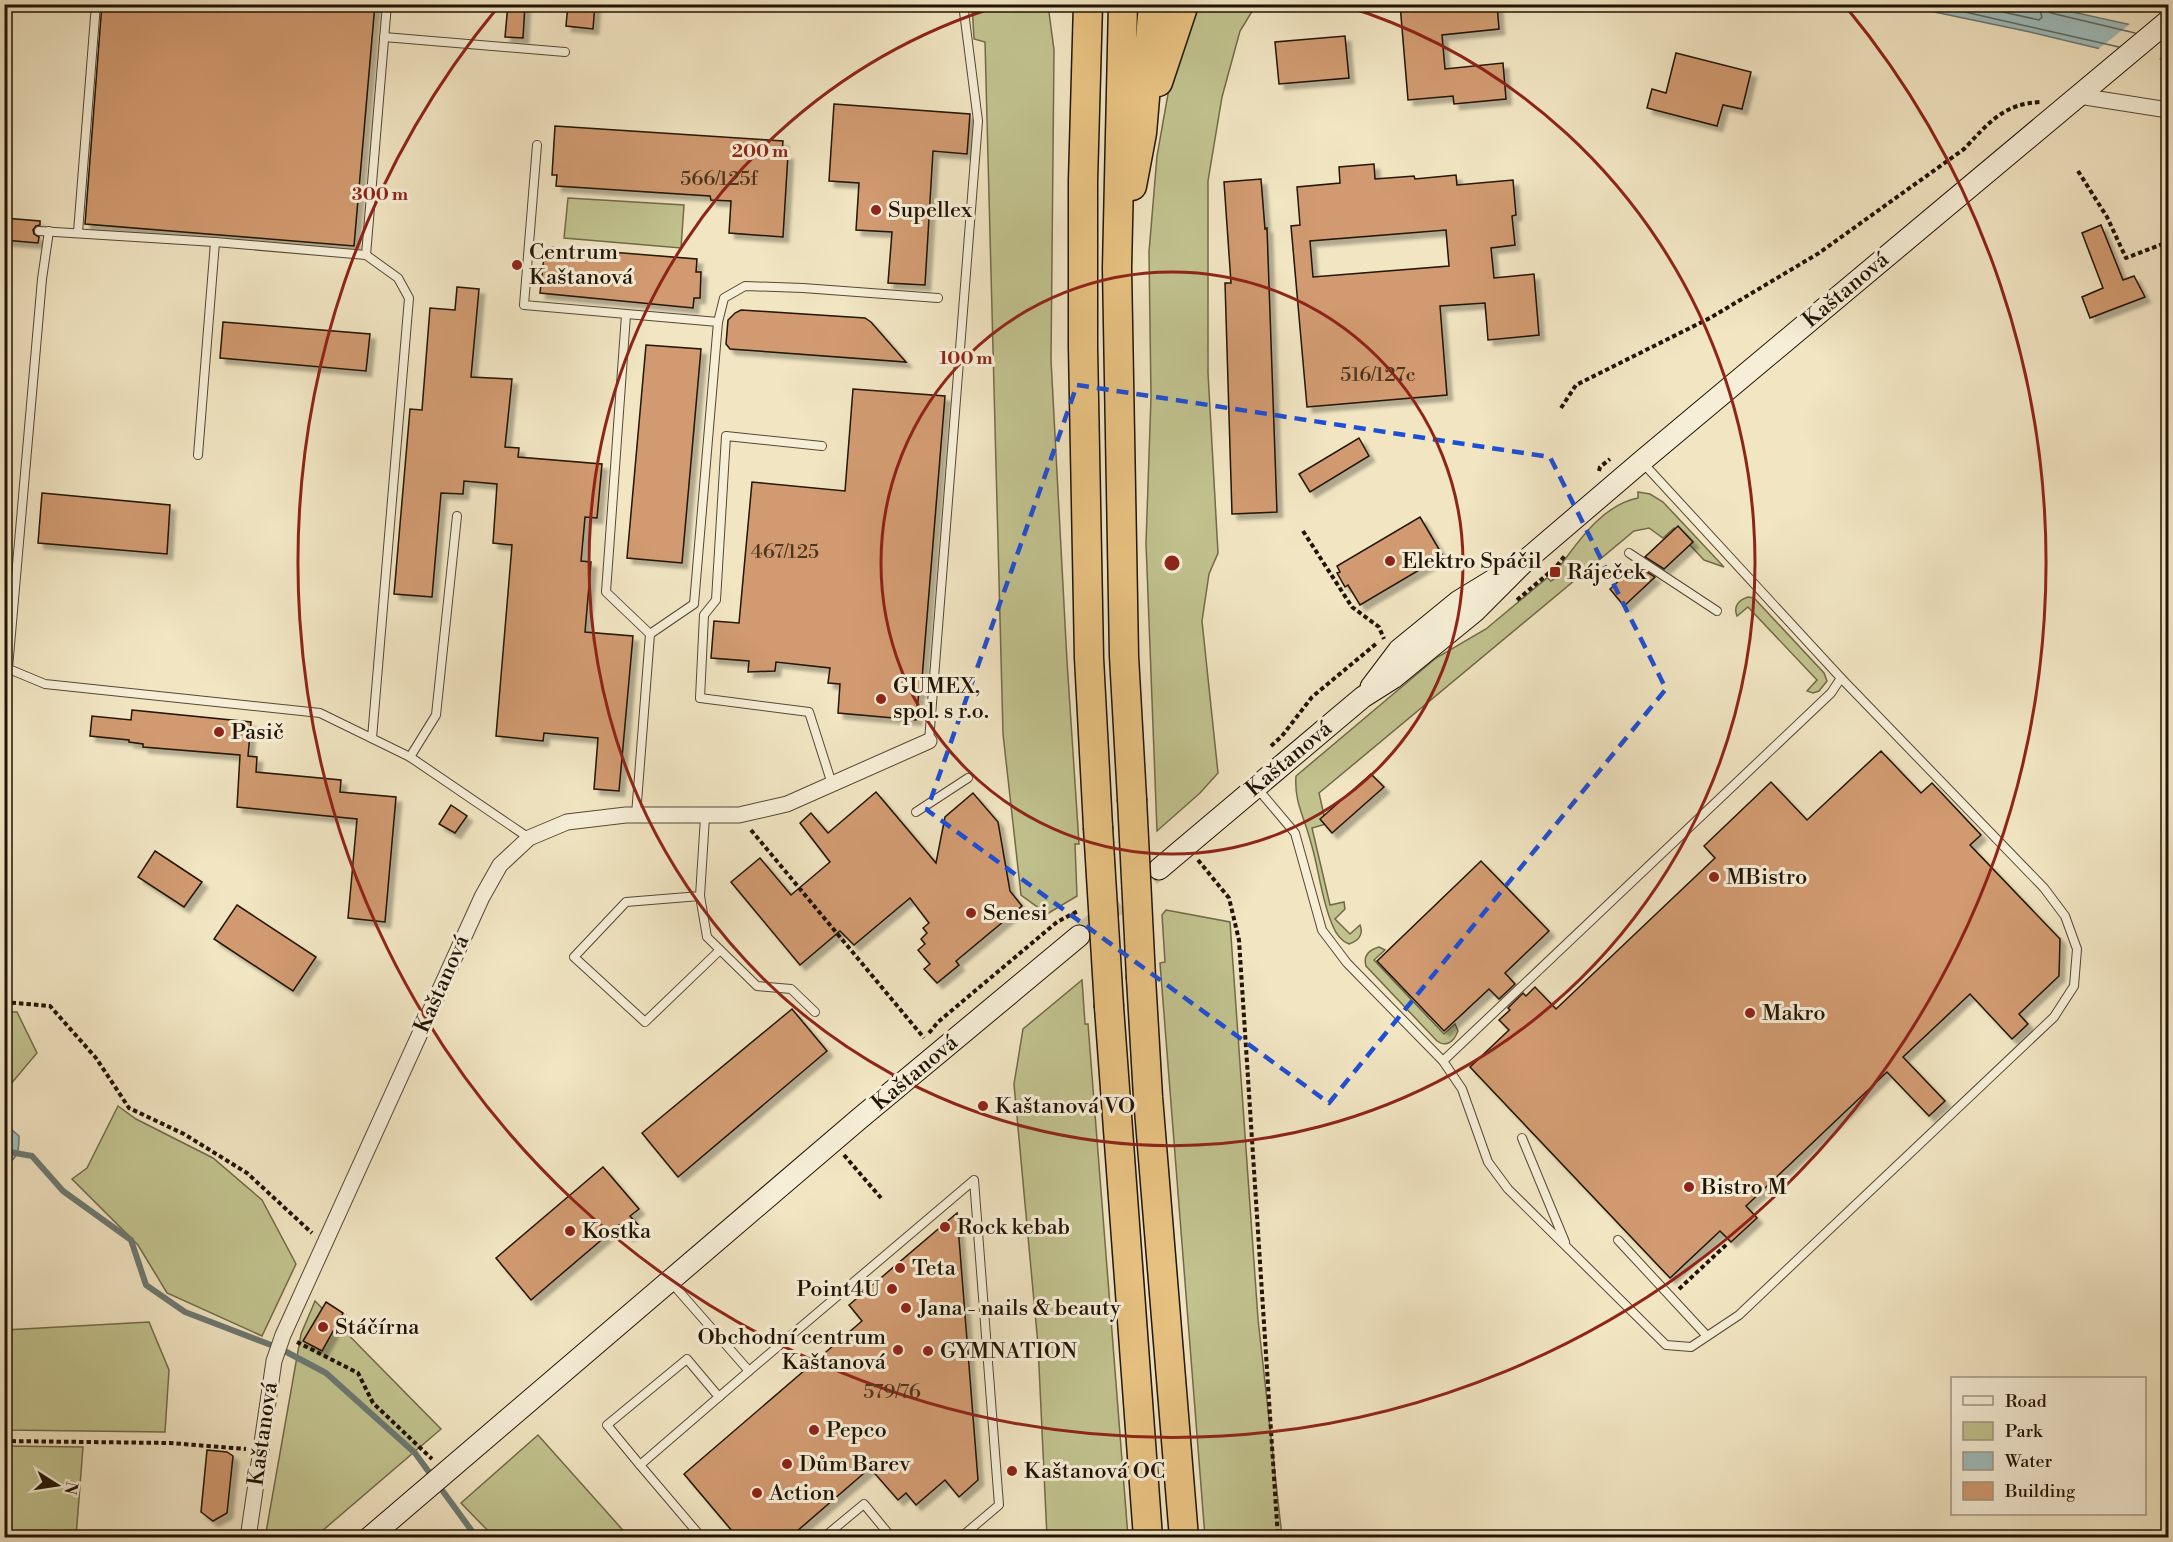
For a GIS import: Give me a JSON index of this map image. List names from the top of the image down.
{
  "streets": {
    "main road": ["Kaštanová"]
  },
  "places": {
    "other": [
      "Supellex",
      "Centrum Kaštanová",
      "Elektro Spáčil",
      "GUMEX, spol. s r.o.",
      "Pasič",
      "MBistro",
      "Senesi",
      "Makro",
      "Kaštanová VO",
      "Bistro M",
      "Rock kebab",
      "Kostka",
      "Teta",
      "Point4U",
      "Jana - nails & beauty",
      "Stáčírna",
      "Obchodní centrum Kaštanová",
      "GYMNATION",
      "Pepco",
      "Dům Barev",
      "Kaštanová OC",
      "Action"
    ],
    "transit": ["Ráječek"]
  },
  "house_numbers": [
    "566/125f",
    "516/127c",
    "467/125",
    "579/76"
  ],
  "legend": [
    "Road",
    "Park",
    "Water",
    "Building"
  ],
  "north": "right",
  "rings": ["200 m", "300 m", "100 m"]
}
